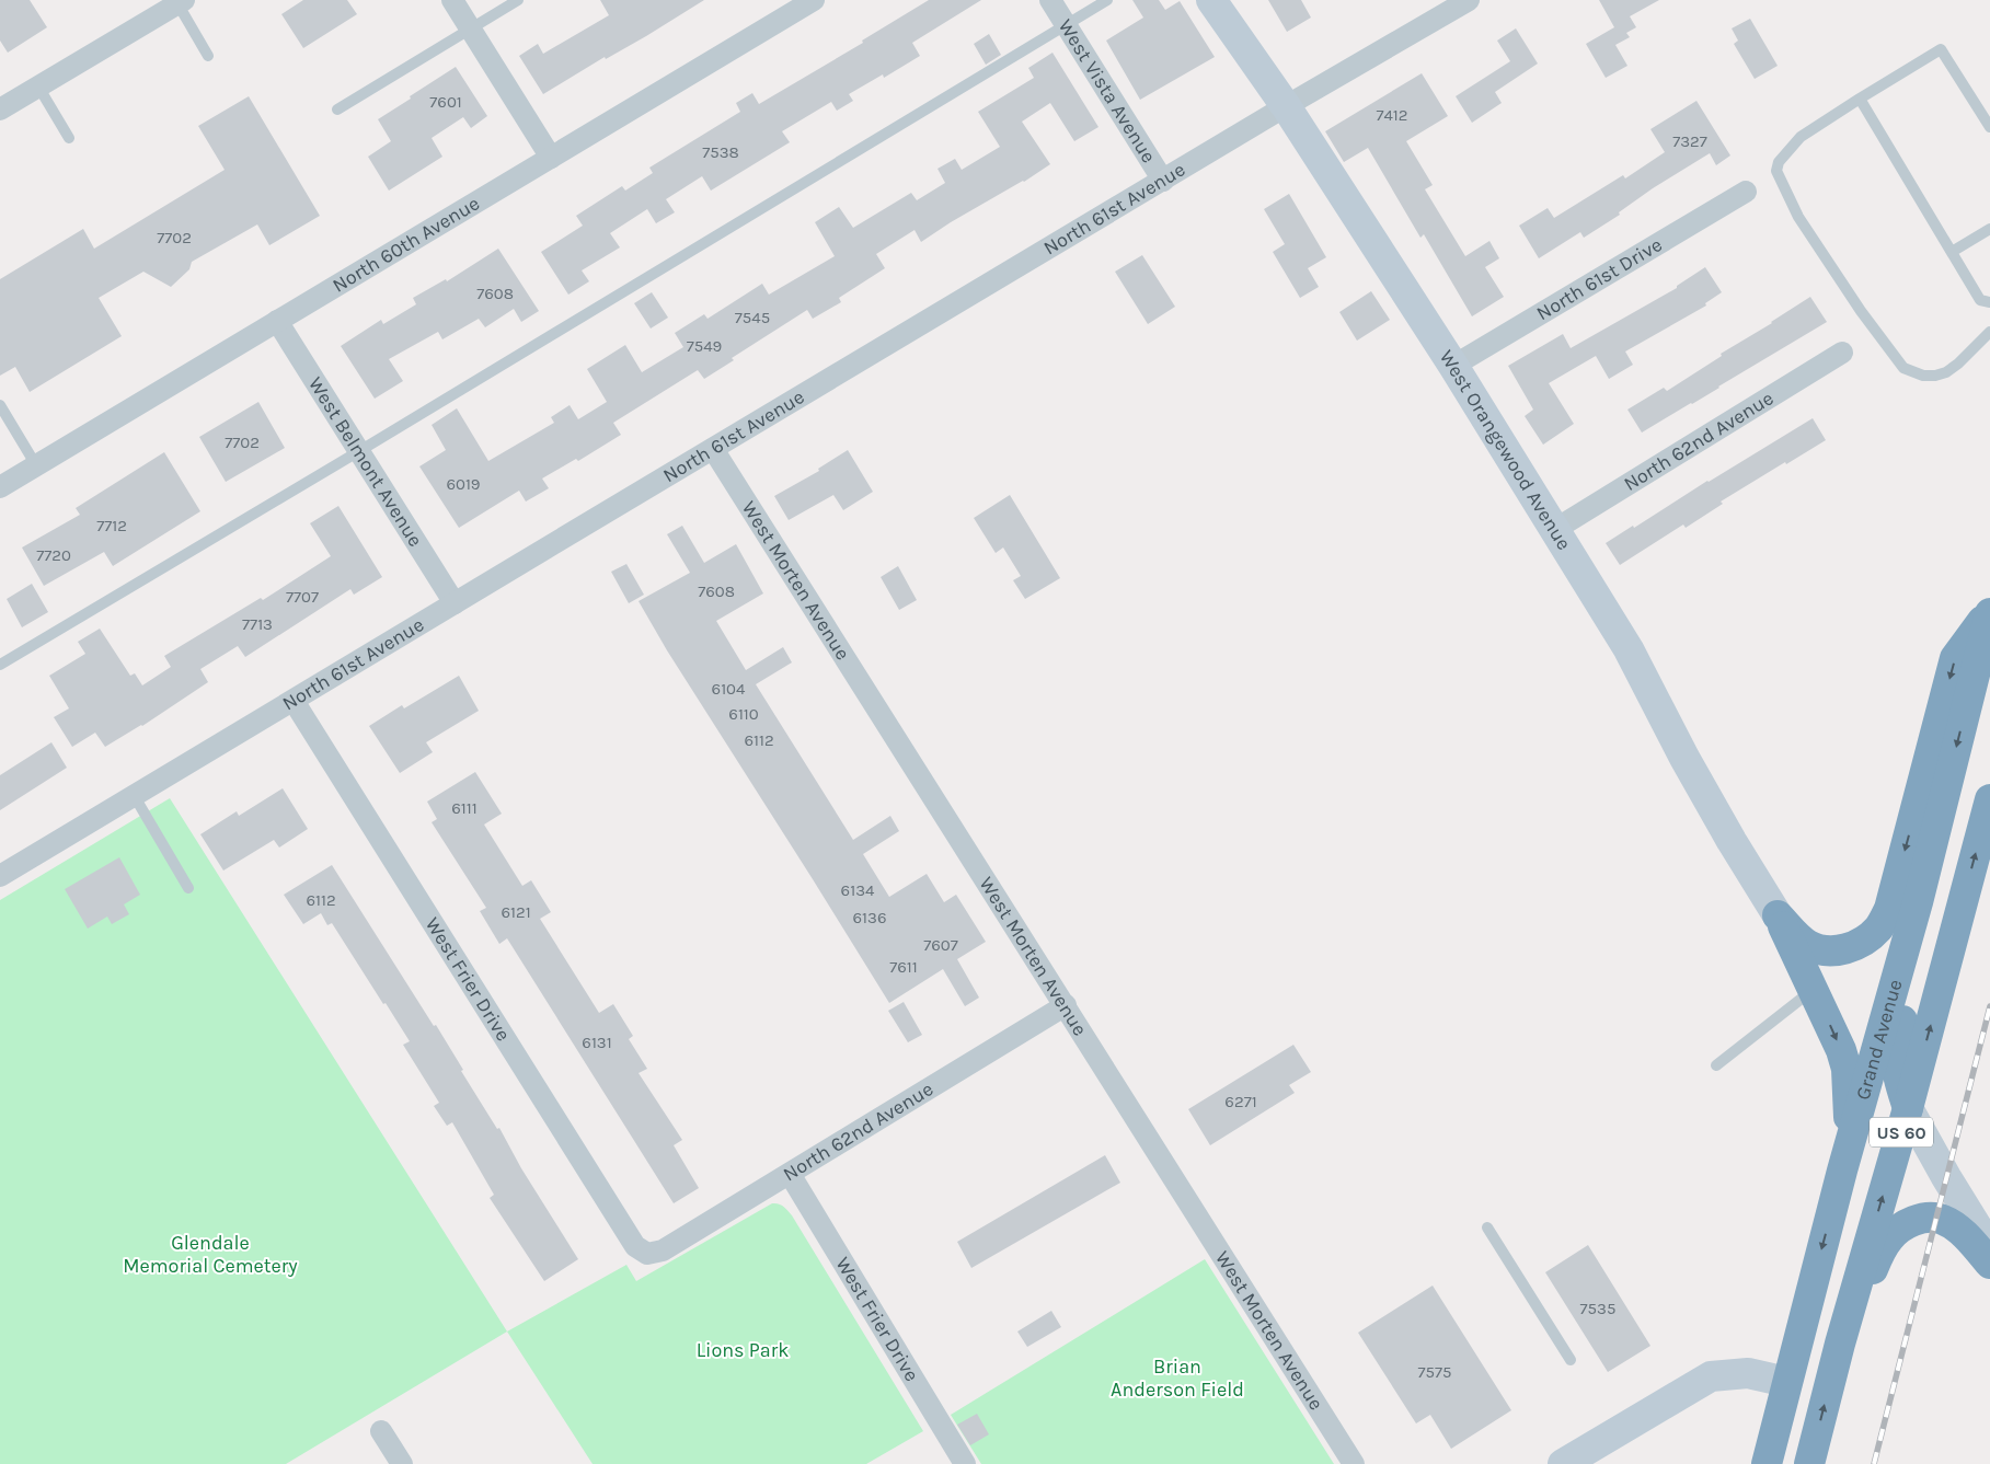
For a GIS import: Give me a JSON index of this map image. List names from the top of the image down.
{
  "streets": {
    "highway": ["Grand Avenue", "US 60"],
    "street": [
      "West Vista Avenue",
      "North 61st Avenue",
      "North 60th Avenue",
      "North 61st Drive",
      "North 62nd Avenue",
      "West Orangewood Avenue",
      "West Belmont Avenue",
      "West Morten Avenue",
      "West Frier Drive"
    ]
  },
  "crossings": [
    ["West Vista Avenue", "North 61st Avenue"],
    ["North 61st Avenue", "West Orangewood Avenue"],
    ["North 61st Avenue", "West Belmont Avenue"],
    ["North 61st Avenue", "West Morten Avenue"],
    ["North 61st Avenue", "West Frier Drive"],
    ["North 60th Avenue", "West Belmont Avenue"],
    ["North 61st Drive", "West Orangewood Avenue"],
    ["North 62nd Avenue", "West Orangewood Avenue"],
    ["North 62nd Avenue", "West Morten Avenue"],
    ["North 62nd Avenue", "West Frier Drive"]
  ],
  "parks": ["Glendale Memorial Cemetery", "Lions Park", "Brian Anderson Field"],
  "house_numbers": [
    "7601",
    "7412",
    "7327",
    "7538",
    "7702",
    "7608",
    "7545",
    "7549",
    "7702",
    "6019",
    "7712",
    "7720",
    "7608",
    "7707",
    "7713",
    "6104",
    "6110",
    "6112",
    "6111",
    "6134",
    "6112",
    "6121",
    "6136",
    "7607",
    "7611",
    "6131",
    "6271",
    "7535",
    "7575"
  ]
}
